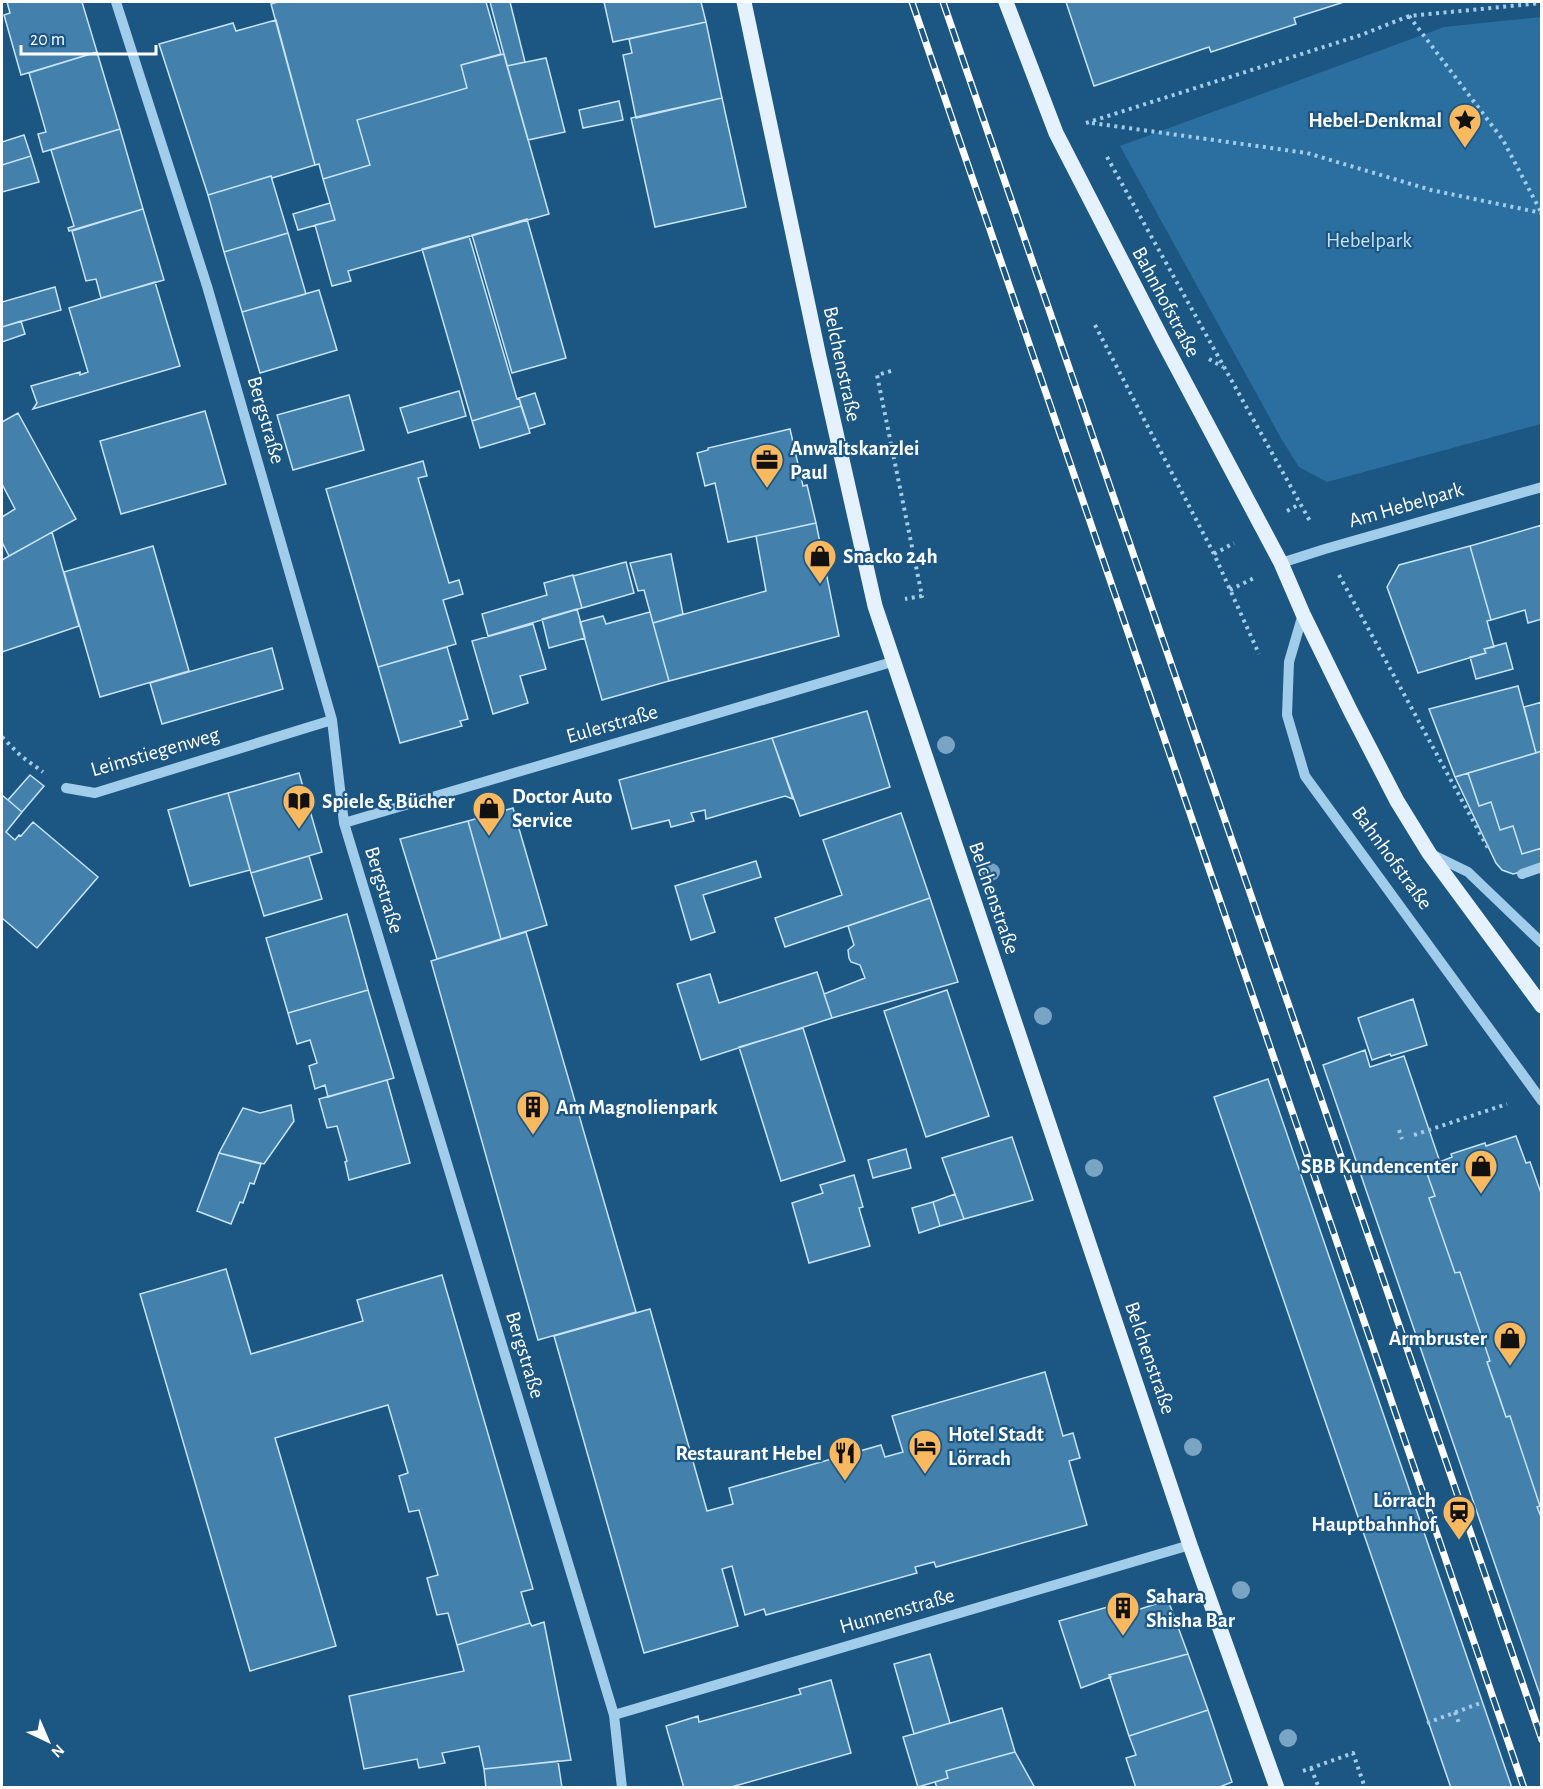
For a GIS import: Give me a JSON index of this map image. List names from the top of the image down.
{
  "streets": {
    "main road": ["Bahnhofstraße", "Belchenstraße"],
    "street": [
      "Bergstraße",
      "Am Hebelpark",
      "Eulerstraße",
      "Leimstiegenweg",
      "Hunnenstraße"
    ]
  },
  "crossings": [
    ["Bahnhofstraße", "Am Hebelpark"],
    ["Belchenstraße", "Eulerstraße"],
    ["Belchenstraße", "Hunnenstraße"],
    ["Bergstraße", "Eulerstraße"],
    ["Bergstraße", "Leimstiegenweg"],
    ["Bergstraße", "Hunnenstraße"]
  ],
  "parks": ["Hebelpark"],
  "places": {
    "place": ["Hebel-Denkmal"],
    "office": ["Anwaltskanzlei Paul"],
    "shop": [
      "Snacko 24h",
      "Doctor Auto Service",
      "SBB Kundencenter",
      "Armbruster"
    ],
    "library": ["Spiele & Bücher"],
    "building": ["Am Magnolienpark", "Sahara Shisha Bar"],
    "hotel": ["Hotel Stadt Lörrach"],
    "restaurant": ["Restaurant Hebel"],
    "station": ["Lörrach Hauptbahnhof"]
  },
  "scale_bar": "20 m",
  "north": "bottom right"
}
